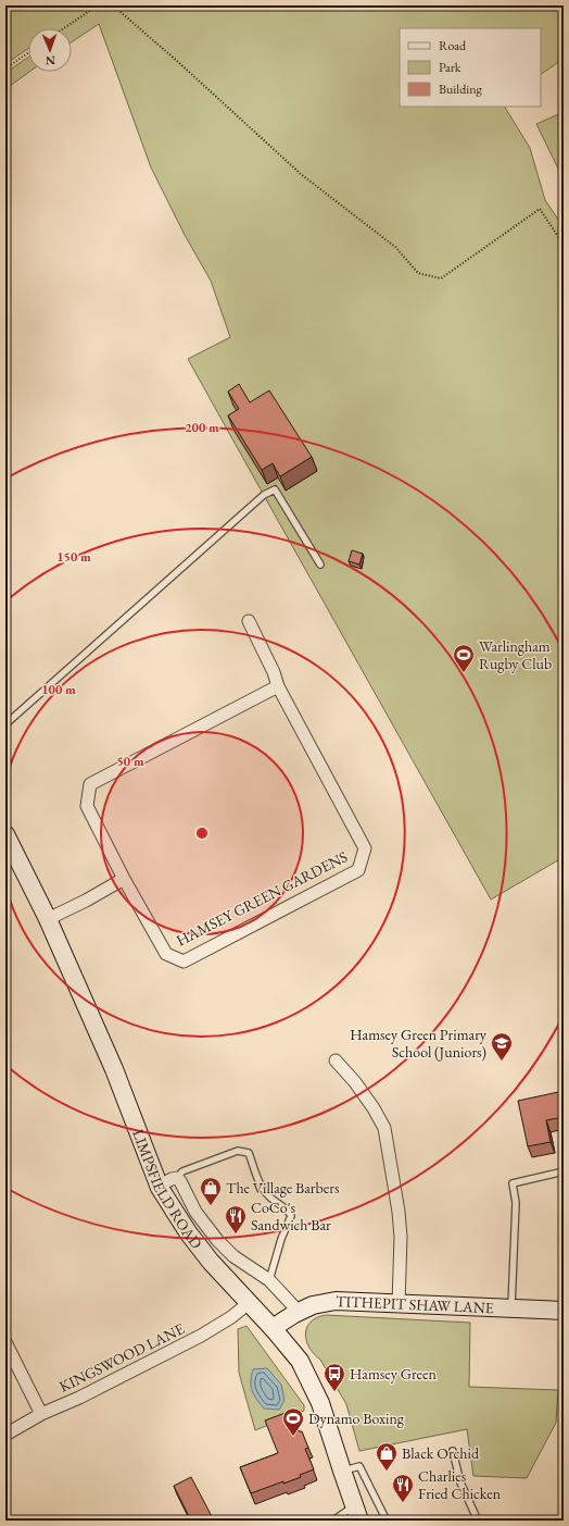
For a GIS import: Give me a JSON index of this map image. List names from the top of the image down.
{
  "streets": {
    "main road": ["LIMPSFIELD ROAD", "TITHEPIT SHAW LANE"],
    "street": ["HAMSEY GREEN GARDENS", "KINGSWOOD LANE"]
  },
  "crossings": [
    ["LIMPSFIELD ROAD", "TITHEPIT SHAW LANE"],
    ["LIMPSFIELD ROAD", "KINGSWOOD LANE"]
  ],
  "places": {
    "sports": ["Warlingham Rugby Club", "Dynamo Boxing"],
    "school or university": ["Hamsey Green Primary School (Juniors)"],
    "shop": ["The Village Barbers", "Black Orchid"],
    "restaurant": ["CoCo's Sandwich Bar", "Charlies Fried Chicken"],
    "bus stop": ["Hamsey Green"]
  },
  "legend": ["Road", "Park", "Building"],
  "north": "bottom",
  "rings": [
    "200 m",
    "150 m",
    "100 m",
    "50 m"
  ]
}
